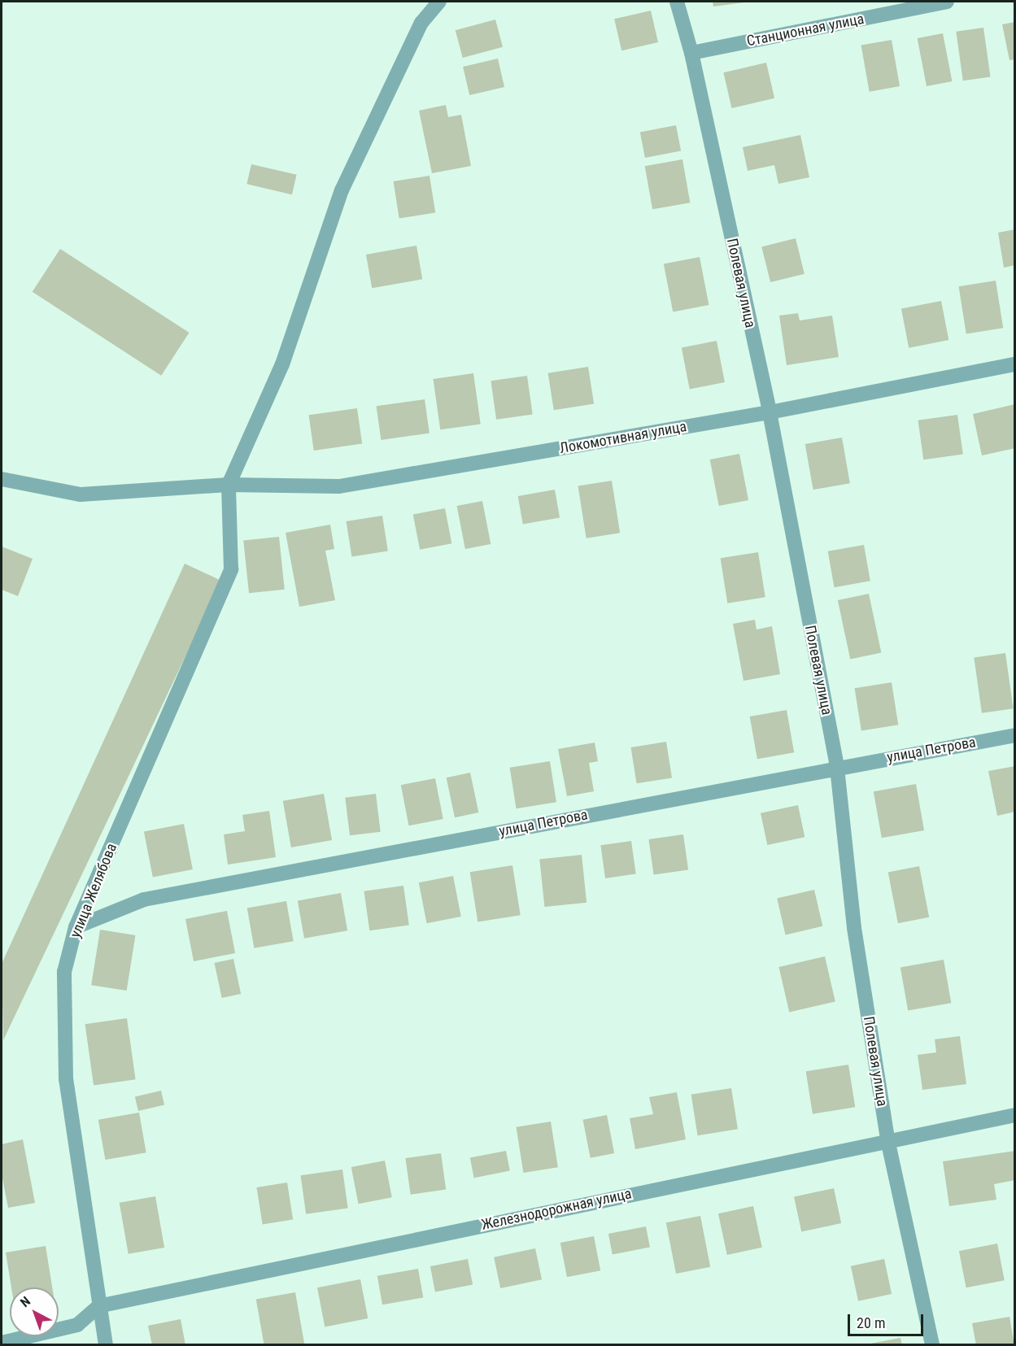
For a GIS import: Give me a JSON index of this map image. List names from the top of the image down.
{
  "streets": {
    "street": [
      "Станционная улица",
      "Полевая улица",
      "Локомотивная улица",
      "улица Петрова",
      "улица Желябова",
      "Железнодорожная улица"
    ]
  },
  "crossings": [
    ["Станционная улица", "Полевая улица"],
    ["Полевая улица", "Локомотивная улица"],
    ["Полевая улица", "улица Петрова"],
    ["Полевая улица", "Железнодорожная улица"],
    ["Локомотивная улица", "улица Желябова"],
    ["улица Петрова", "улица Желябова"],
    ["улица Желябова", "Железнодорожная улица"]
  ],
  "scale_bar": "20 m",
  "north": "top left"
}
